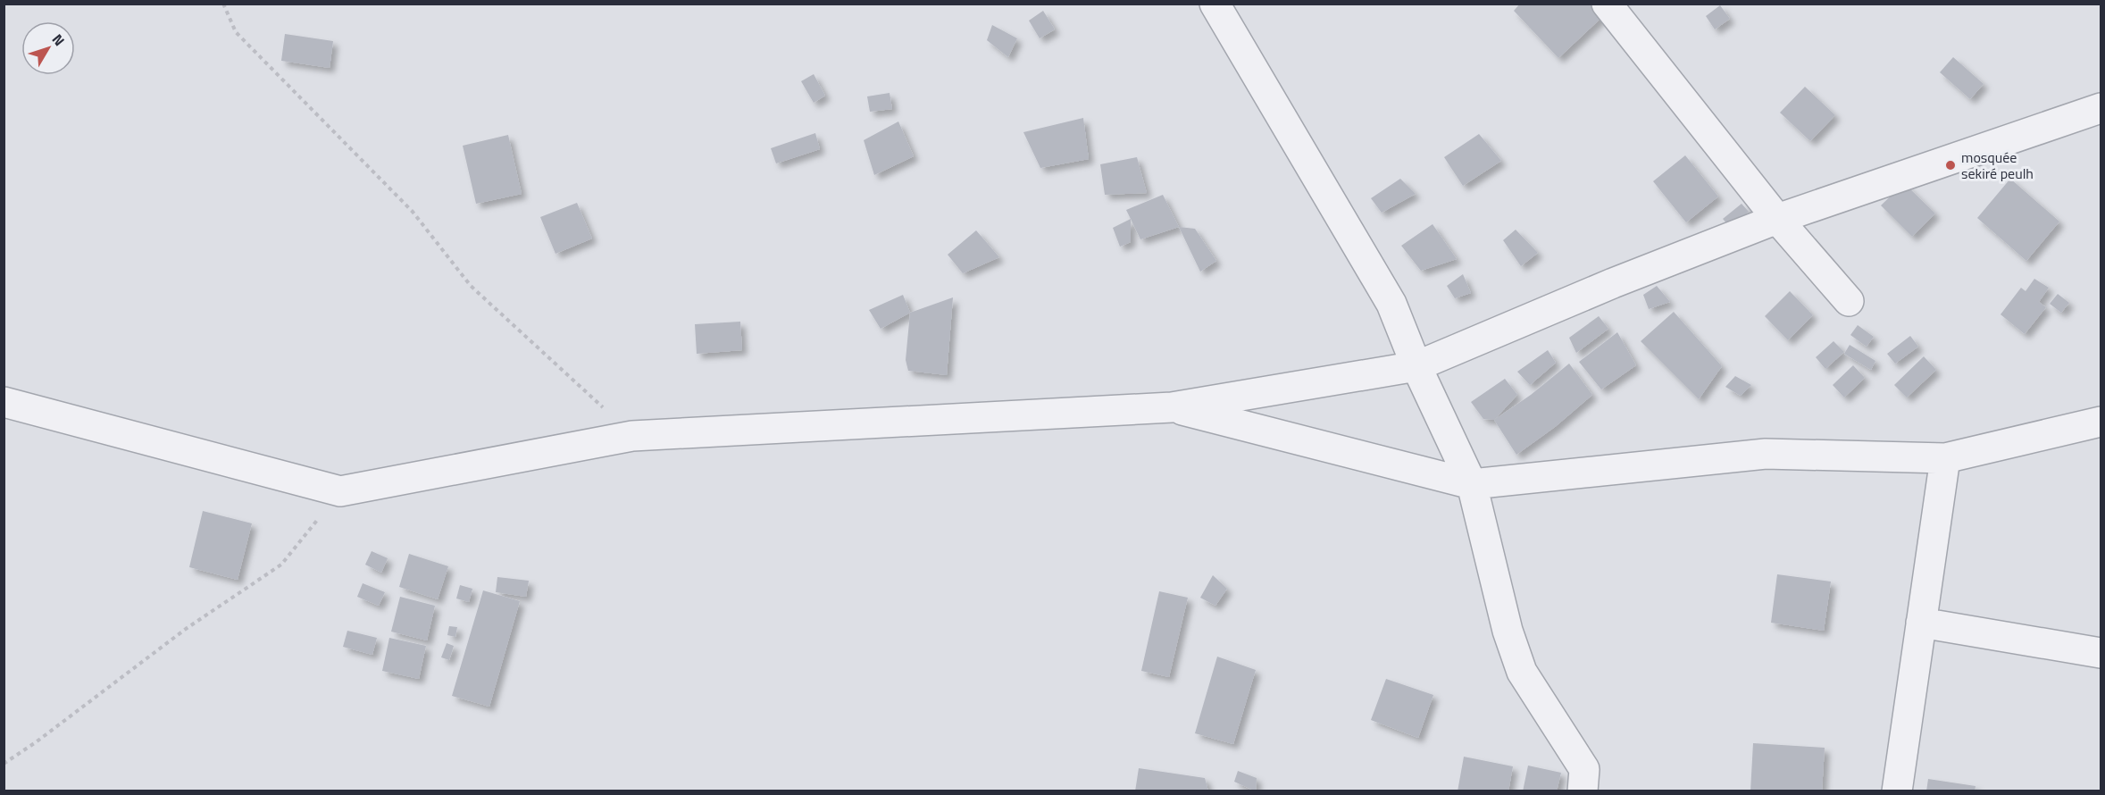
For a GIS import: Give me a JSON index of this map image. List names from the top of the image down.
{
  "places": ["mosquée sekiré peulh"],
  "north": "top right"
}
